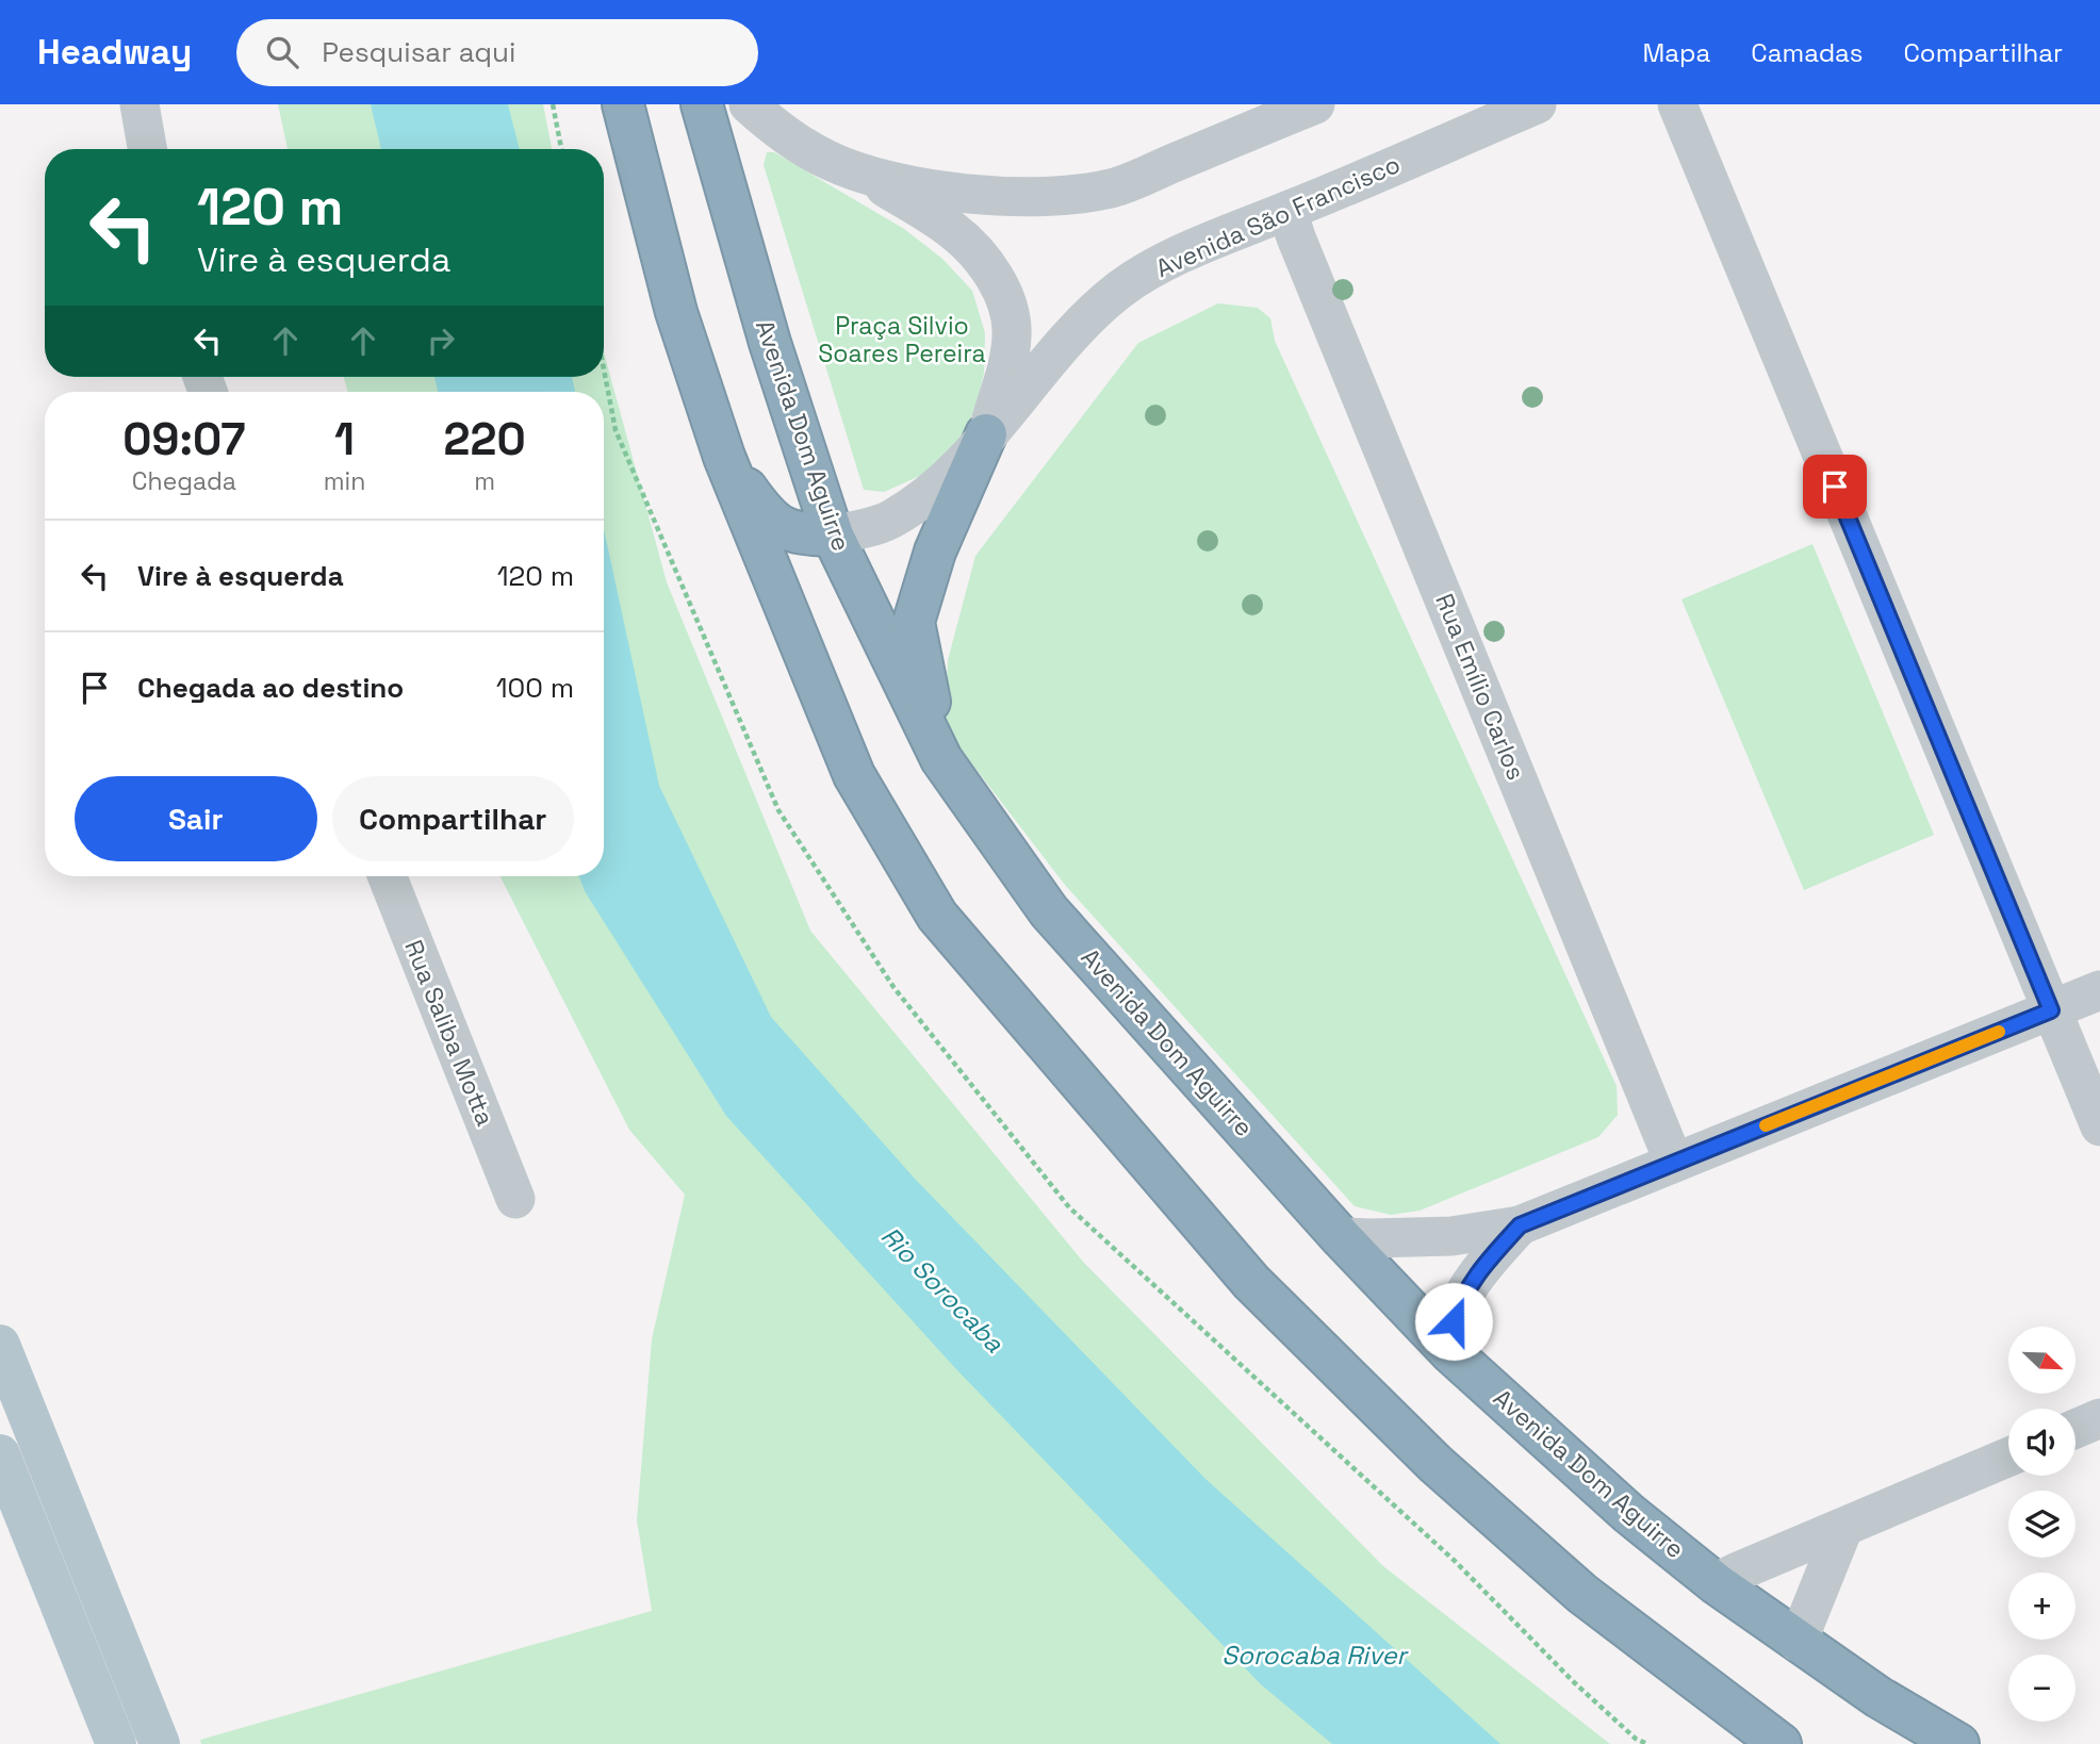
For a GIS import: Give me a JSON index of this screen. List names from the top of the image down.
{
  "streets": {
    "highway": ["Avenida Dom Aguirre"],
    "street": ["Avenida São Francisco", "Rua Emílio Carlos", "Rua Saliba Motta"]
  },
  "crossings": [
    ["Avenida São Francisco", "Avenida Dom Aguirre"],
    ["Avenida São Francisco", "Rua Emílio Carlos"]
  ],
  "water": ["Rio Sorocaba", "Sorocaba River"],
  "parks": ["Praça Silvio Soares Pereira"],
  "north": "bottom right",
  "page": {
    "header": "Headway",
    "search": "Pesquisar aqui",
    "nav": ["Mapa", "Camadas", "Compartilhar"],
    "turn": ["120 m", "Vire à esquerda"],
    "eta": [
      "09:07",
      "Chegada",
      "1",
      "min",
      "220",
      "m"
    ],
    "list": [
      {
        "name": "Vire à esquerda",
        "value": "120 m"
      },
      {
        "name": "Chegada ao destino",
        "value": "100 m"
      }
    ],
    "buttons": ["Sair", "Compartilhar"],
    "map_buttons": ["+", "−"]
  }
}
